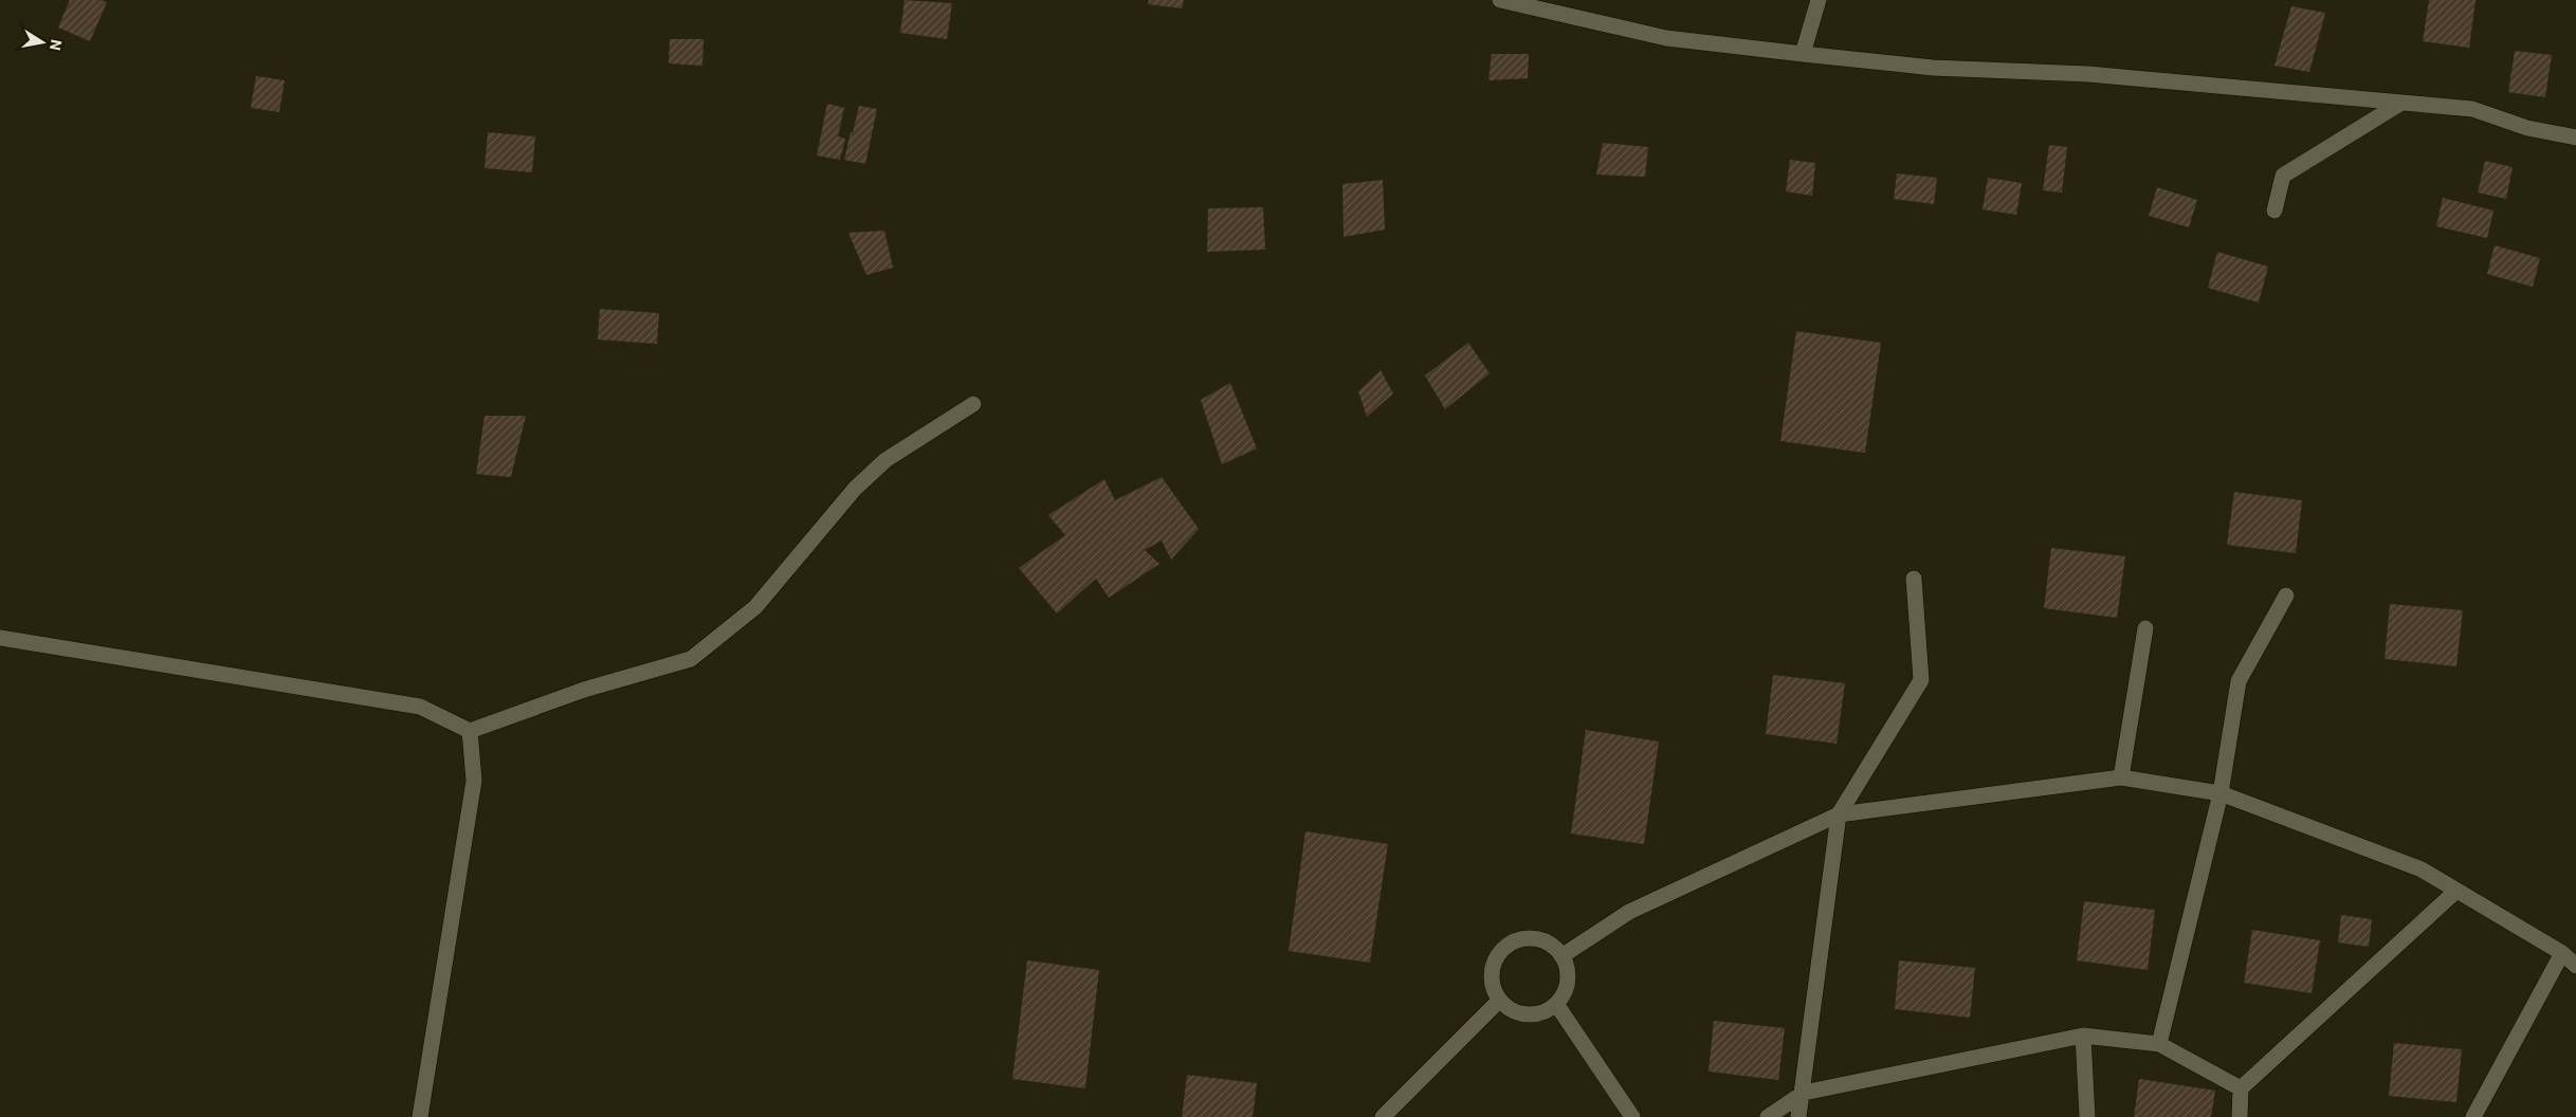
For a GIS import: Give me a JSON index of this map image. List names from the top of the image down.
{
  "north": "right"
}
